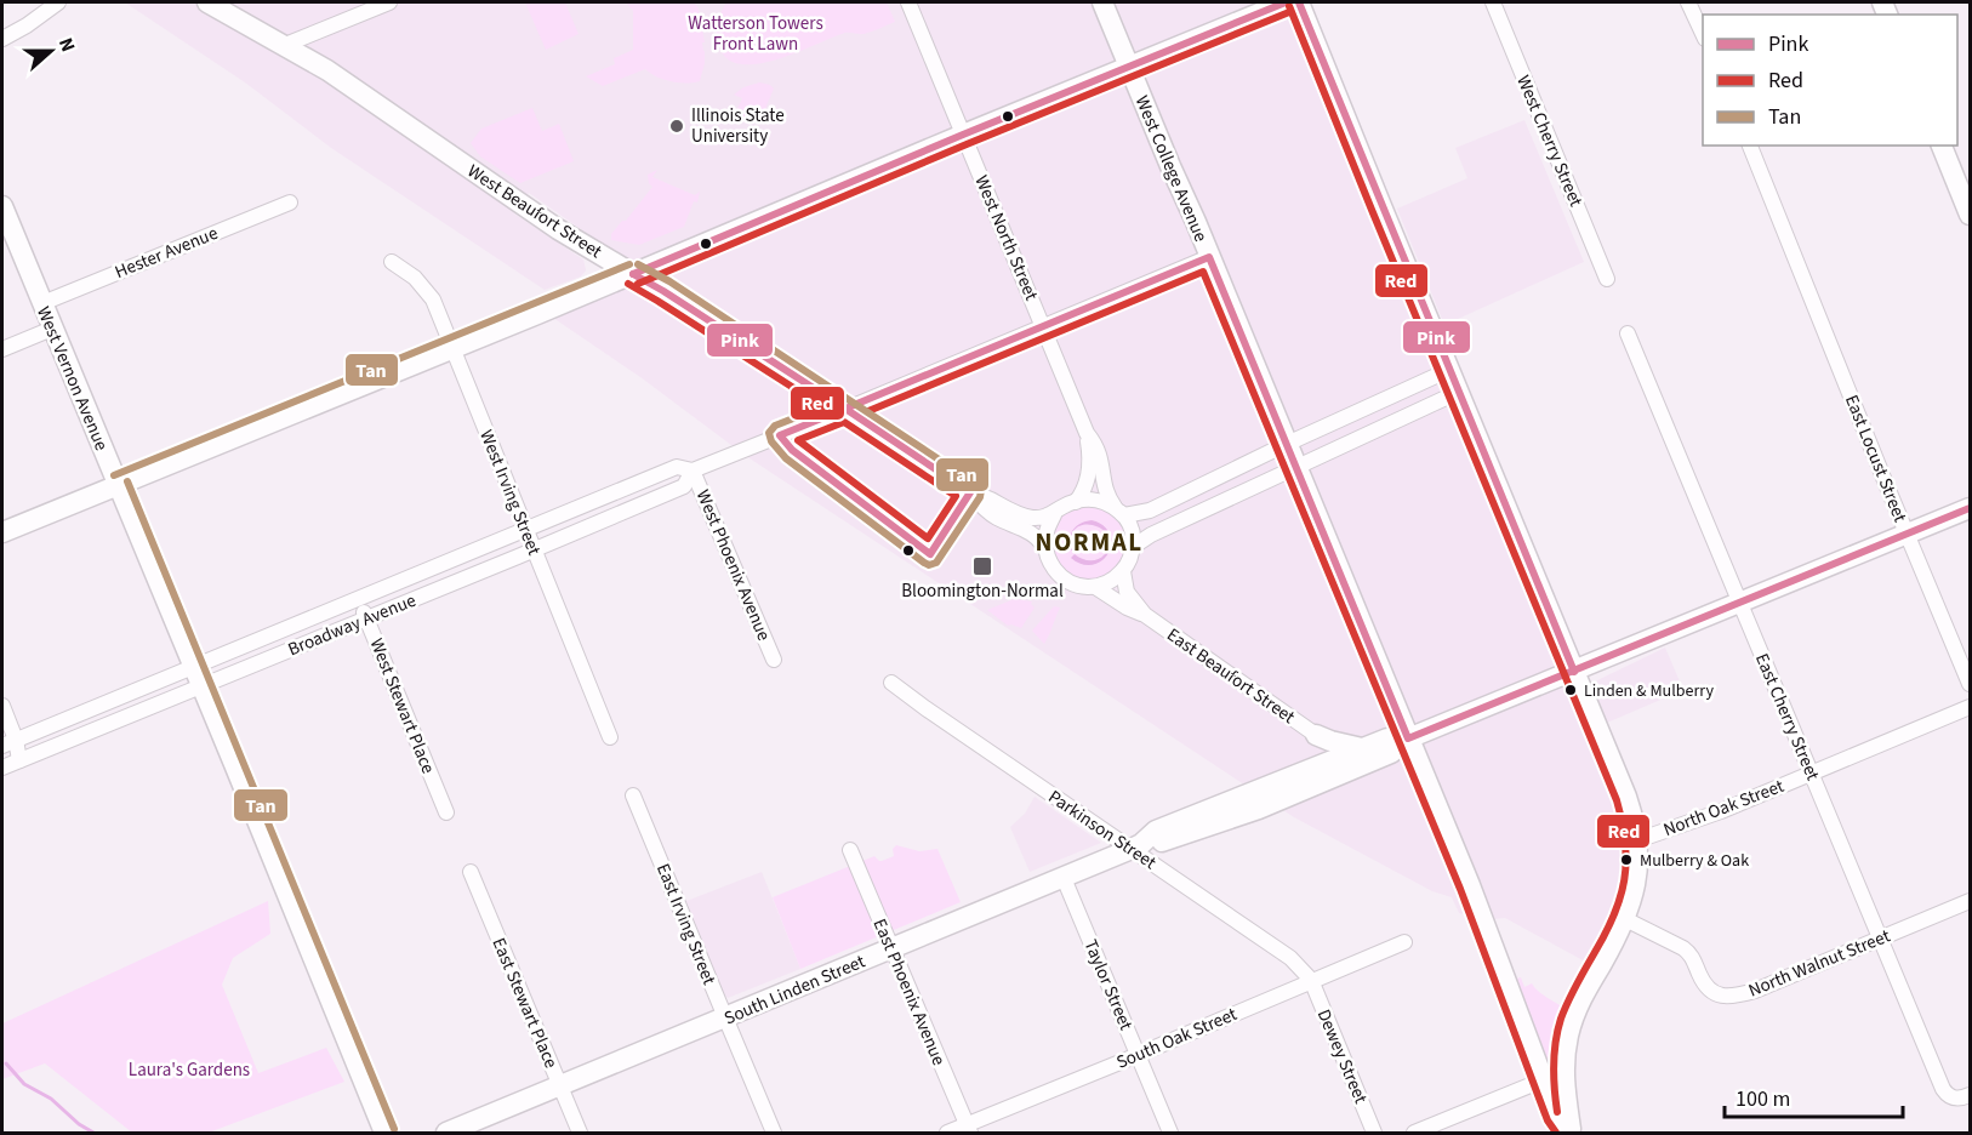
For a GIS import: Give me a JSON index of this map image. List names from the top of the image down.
{
  "streets": {
    "main road": [
      "West College Avenue",
      "West Beaufort Street",
      "West Vernon Avenue",
      "South Linden Street"
    ],
    "street": [
      "West Cherry Street",
      "West North Street",
      "Hester Avenue",
      "East Locust Street",
      "West Irving Street",
      "West Phoenix Avenue",
      "Broadway Avenue",
      "East Beaufort Street",
      "West Stewart Place",
      "East Cherry Street",
      "North Oak Street",
      "Parkinson Street",
      "East Irving Street",
      "North Walnut Street",
      "Taylor Street",
      "East Phoenix Avenue",
      "East Stewart Place",
      "South Oak Street",
      "Dewey Street"
    ]
  },
  "crossings": [
    ["West College Avenue", "Broadway Avenue"],
    ["West College Avenue", "South Linden Street"],
    ["West Beaufort Street", "West North Street"],
    ["West Beaufort Street", "Broadway Avenue"],
    ["West Beaufort Street", "East Beaufort Street"],
    ["West North Street", "Broadway Avenue"],
    ["West North Street", "East Beaufort Street"],
    ["Hester Avenue", "West Vernon Avenue"],
    ["West Vernon Avenue", "Broadway Avenue"],
    ["West Irving Street", "Broadway Avenue"],
    ["West Phoenix Avenue", "Broadway Avenue"],
    ["Broadway Avenue", "West Stewart Place"],
    ["East Cherry Street", "North Oak Street"],
    ["East Cherry Street", "North Walnut Street"],
    ["Parkinson Street", "South Linden Street"],
    ["Parkinson Street", "South Oak Street"],
    ["Parkinson Street", "Dewey Street"],
    ["East Irving Street", "South Linden Street"],
    ["Taylor Street", "South Linden Street"],
    ["Taylor Street", "South Oak Street"],
    ["South Linden Street", "East Phoenix Avenue"],
    ["South Linden Street", "East Stewart Place"],
    ["East Phoenix Avenue", "South Oak Street"],
    ["South Oak Street", "Dewey Street"]
  ],
  "districts": ["NORMAL"],
  "parks": ["Watterson Towers Front Lawn", "Laura's Gardens"],
  "places": {
    "other": ["Illinois State University", "Linden & Mulberry", "Mulberry & Oak"],
    "transit": ["Bloomington-Normal"]
  },
  "lines": ["transit line Pink", "transit line Red", "transit line Tan"],
  "legend": ["Pink", "Red", "Tan"],
  "scale_bar": "100 m",
  "north": "right"
}
